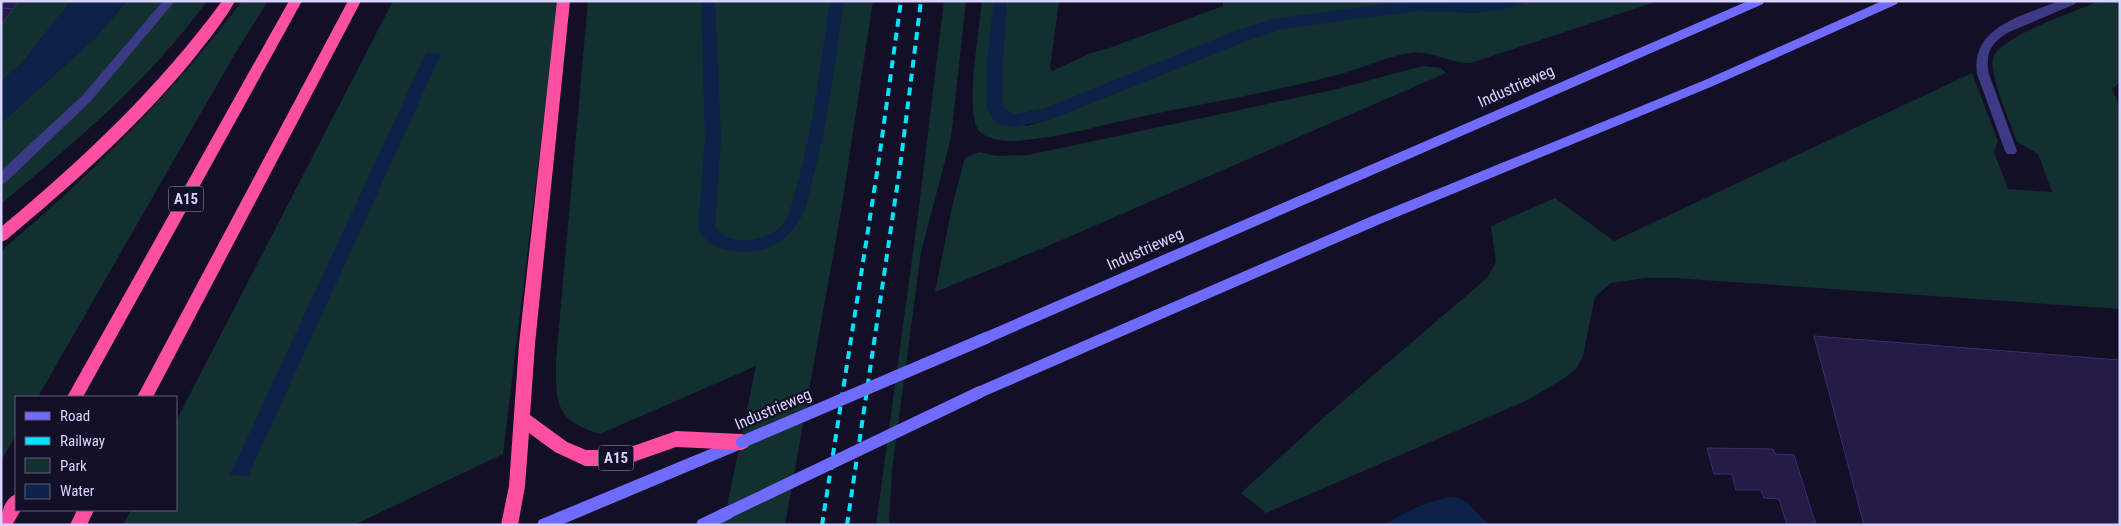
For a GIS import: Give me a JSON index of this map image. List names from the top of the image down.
{
  "streets": {
    "highway": ["A15"],
    "main road": ["Industrieweg"]
  },
  "crossings": [
    ["Industrieweg", "A15"]
  ],
  "legend": [
    "Road",
    "Railway",
    "Park",
    "Water"
  ]
}
